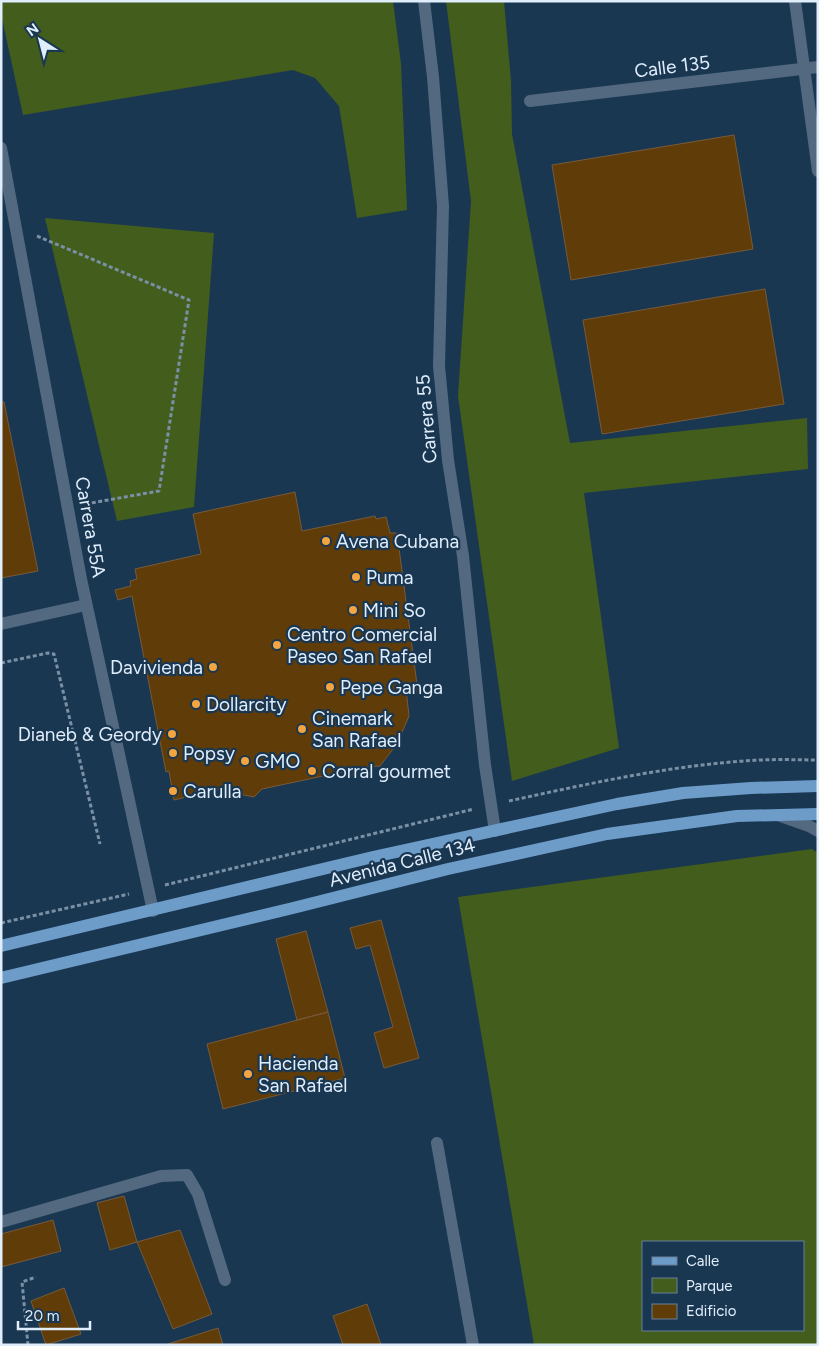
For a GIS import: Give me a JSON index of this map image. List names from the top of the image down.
{
  "streets": {
    "main road": ["Avenida Calle 134"],
    "street": ["Calle 135", "Carrera 55", "Carrera 55A"]
  },
  "crossings": [
    ["Carrera 55", "Avenida Calle 134"],
    ["Carrera 55A", "Avenida Calle 134"]
  ],
  "places": [
    "Avena Cubana",
    "Puma",
    "Mini So",
    "Centro Comercial Paseo San Rafael",
    "Davivienda",
    "Pepe Ganga",
    "Dollarcity",
    "Cinemark San Rafael",
    "Dianeb & Geordy",
    "Popsy",
    "GMO",
    "Corral gourmet",
    "Carulla",
    "Hacienda San Rafael"
  ],
  "legend": ["Calle", "Parque", "Edificio"],
  "scale_bar": "20 m",
  "north": "top left"
}
